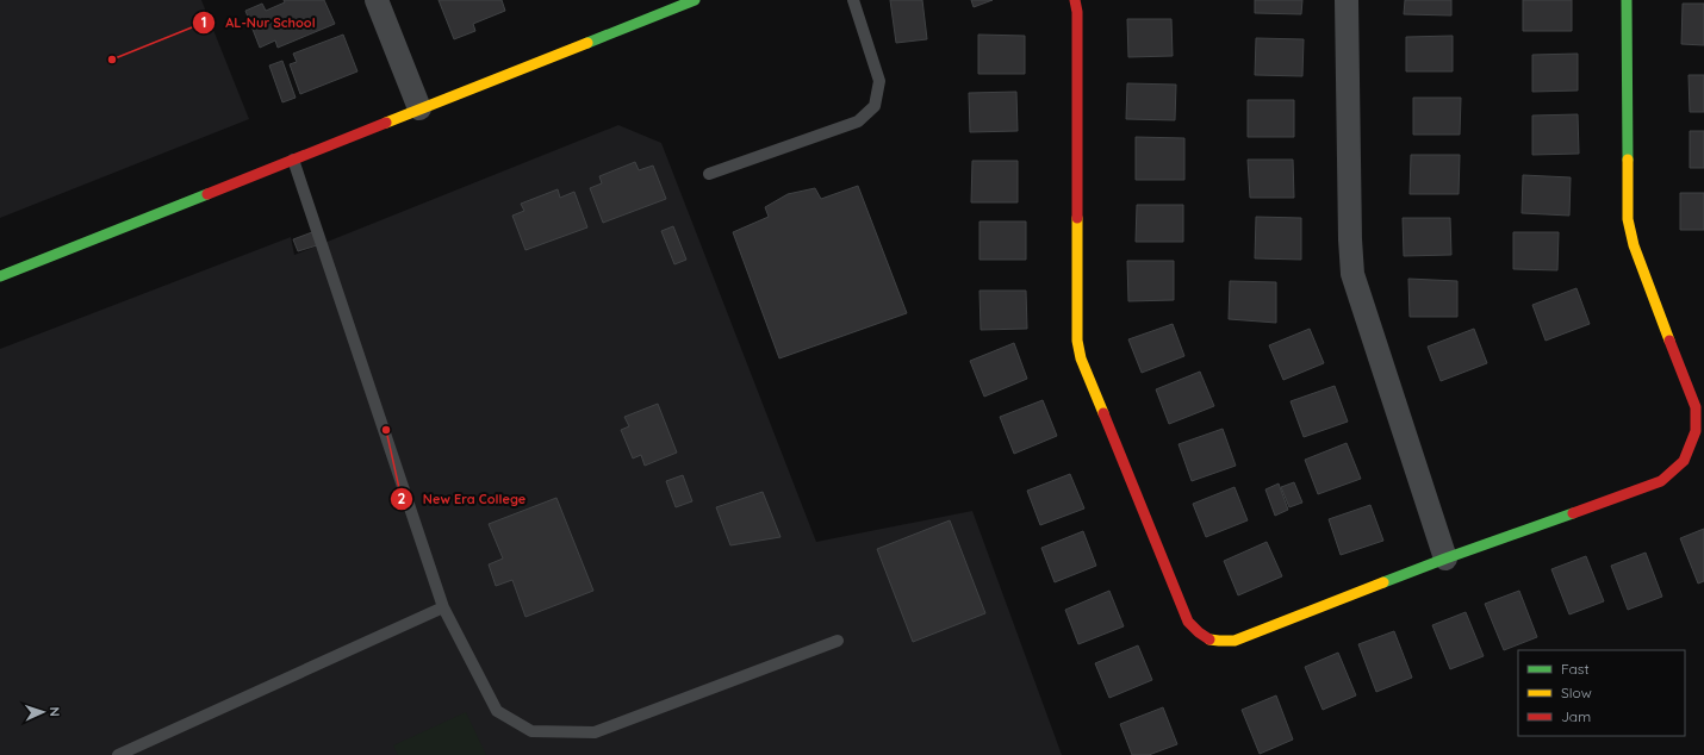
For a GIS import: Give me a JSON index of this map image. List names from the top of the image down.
{
  "places": ["AL-Nur School", "New Era College"],
  "legend": ["Fast", "Slow", "Jam"],
  "north": "right"
}
